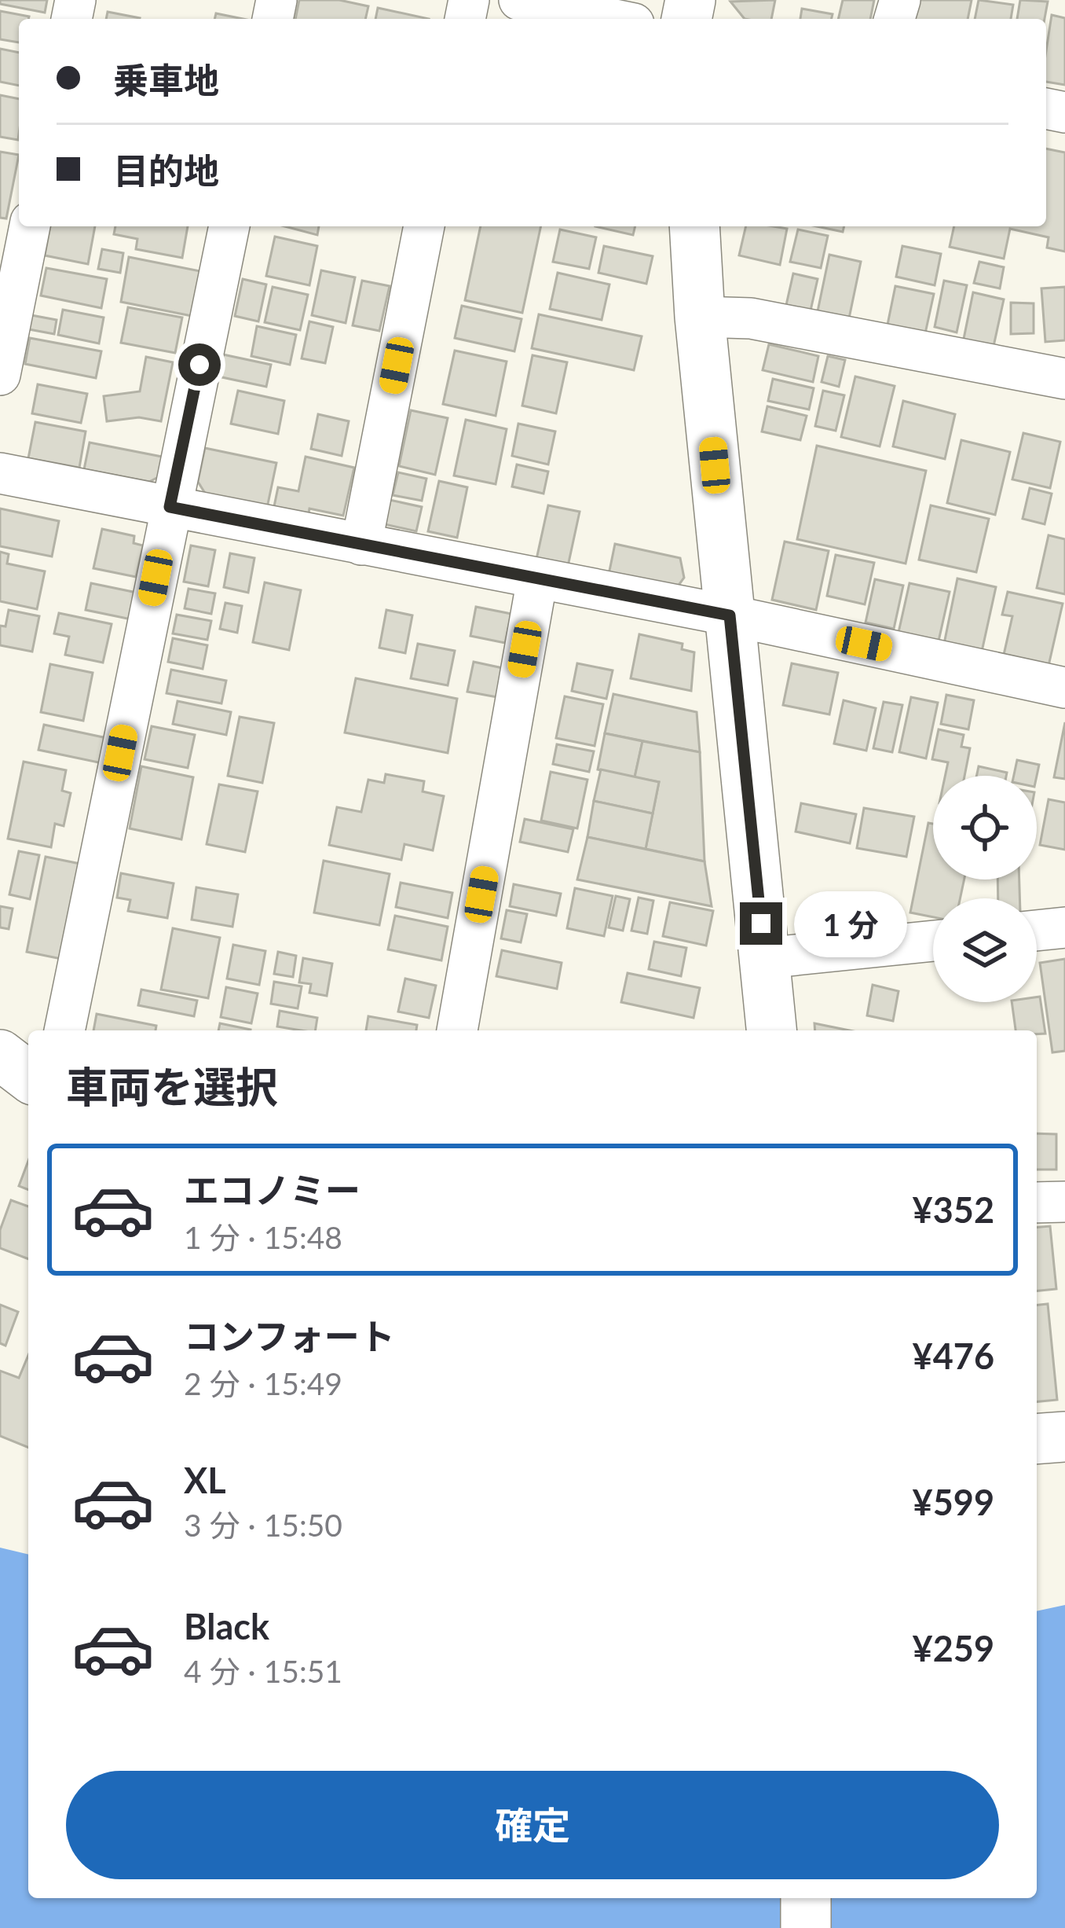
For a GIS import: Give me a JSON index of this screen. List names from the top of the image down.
{
  "page": {
    "banner": ["乗車地", "目的地"],
    "bubble": "1 分",
    "heading": "車両を選択",
    "list": [
      {
        "name": "エコノミー",
        "note": "1 分 · 15:48",
        "value": "¥352"
      },
      {
        "name": "コンフォート",
        "note": "2 分 · 15:49",
        "value": "¥476"
      },
      {
        "name": "XL",
        "note": "3 分 · 15:50",
        "value": "¥599"
      },
      {
        "name": "Black",
        "note": "4 分 · 15:51",
        "value": "¥259"
      }
    ],
    "buttons": "確定"
  }
}
